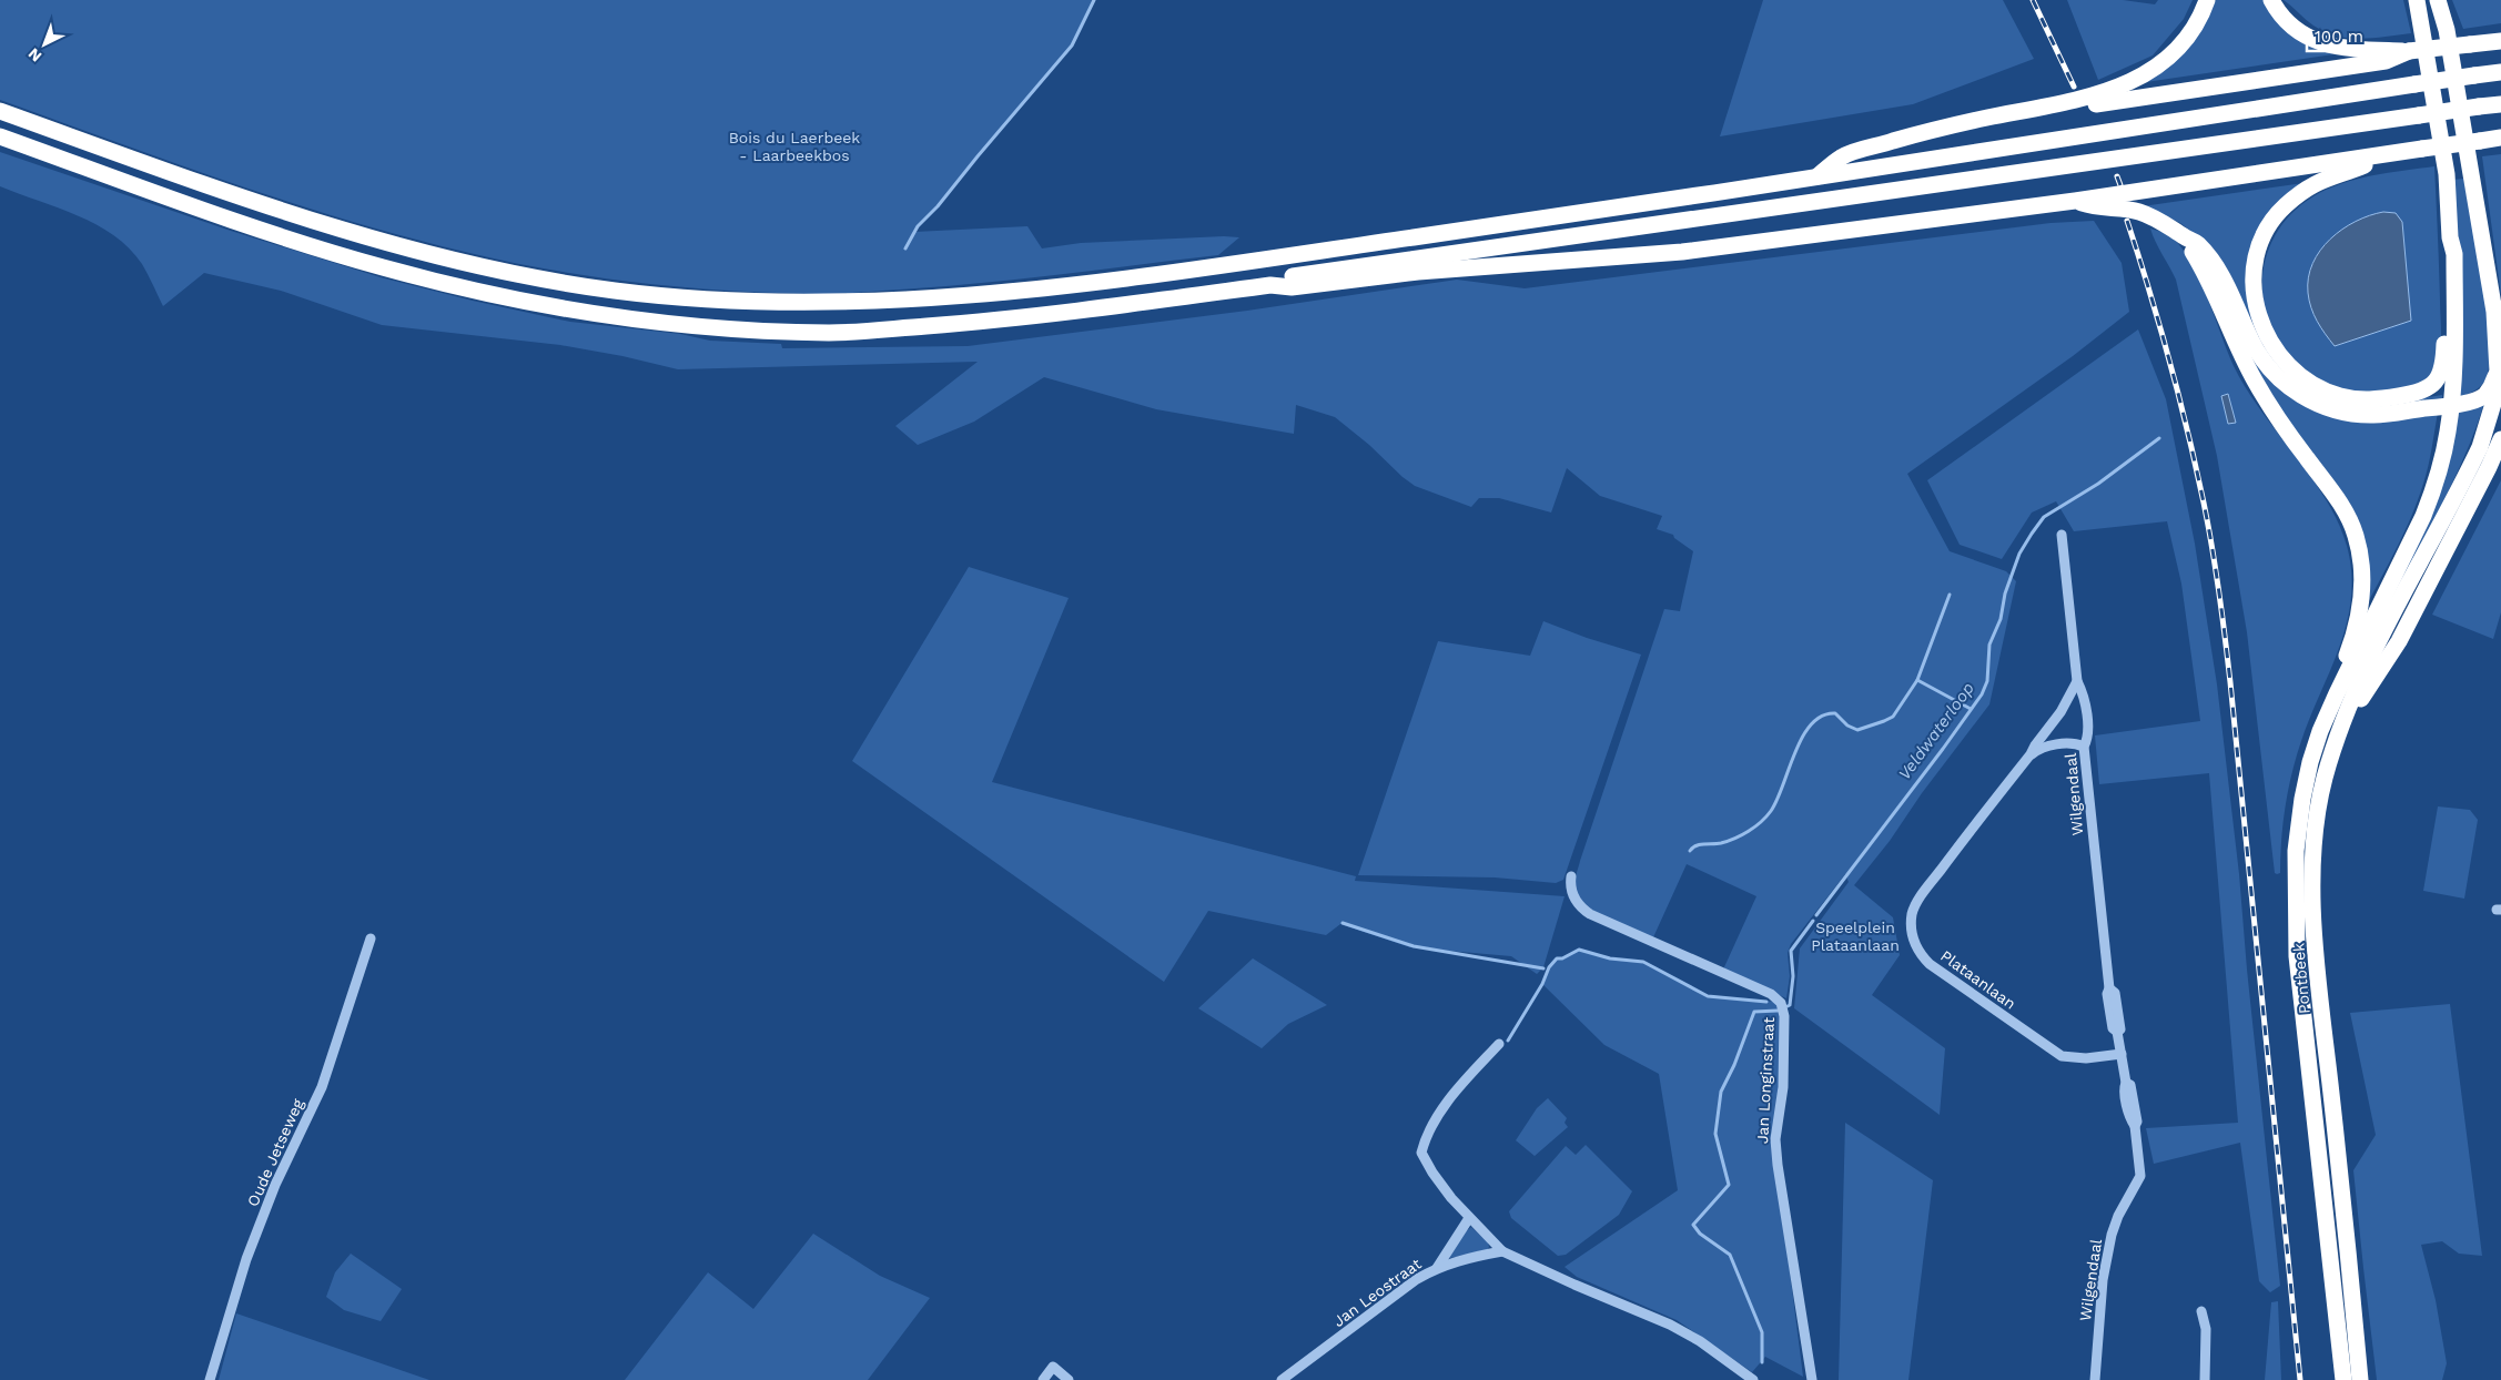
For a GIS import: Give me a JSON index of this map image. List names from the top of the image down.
{
  "streets": {
    "highway": ["Pontbeek"],
    "street": [
      "Wilgendaal",
      "Plataanlaan",
      "Jan Longinstraat",
      "Oude Jetseweg",
      "Jan Leostraat"
    ]
  },
  "crossings": [
    ["Wilgendaal", "Plataanlaan"]
  ],
  "water": ["Veldwaterloop"],
  "parks": ["Bois du Laerbeek - Laarbeekbos", "Speelplein Plataanlaan"],
  "scale_bar": "100 m",
  "north": "bottom left"
}
